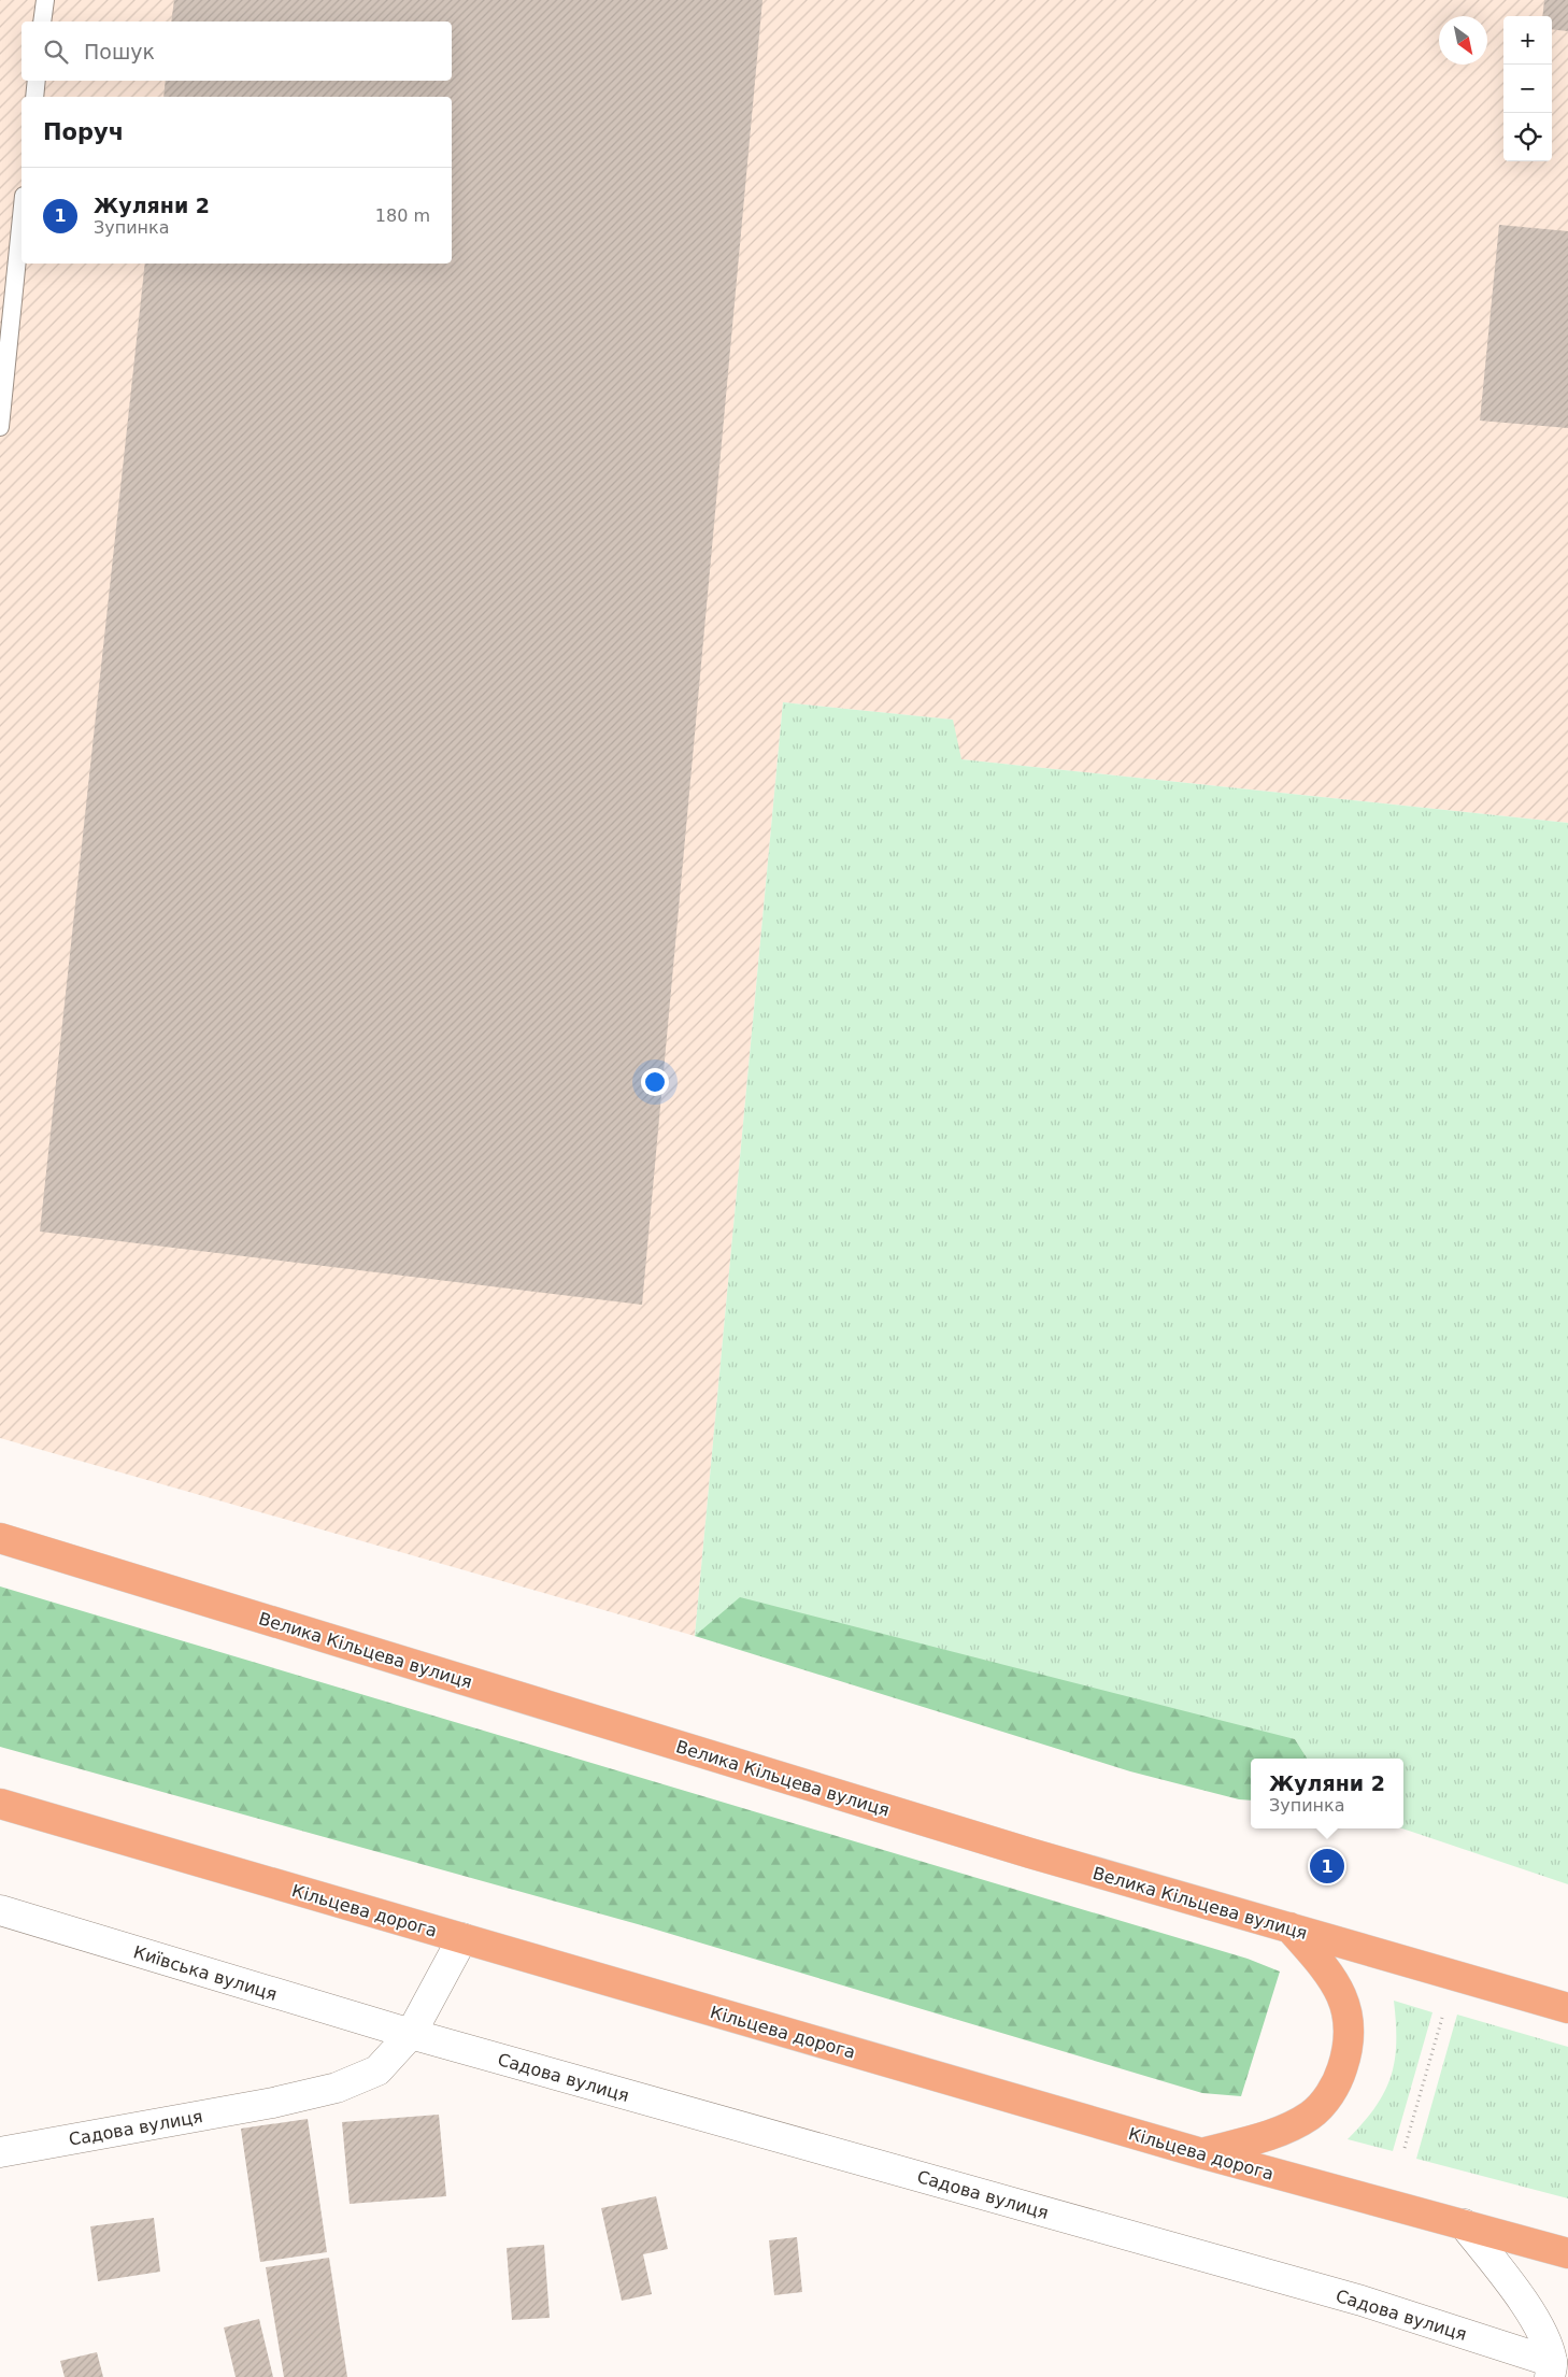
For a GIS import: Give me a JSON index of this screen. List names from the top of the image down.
{
  "streets": {
    "highway": ["Велика Кільцева вулиця", "Кільцева дорога"],
    "street": ["Київська вулиця", "Садова вулиця"]
  },
  "crossings": [
    ["Кільцева дорога", "Садова вулиця"],
    ["Київська вулиця", "Садова вулиця"]
  ],
  "north": "bottom right",
  "page": {
    "map_buttons": ["+", "−"],
    "search": "Пошук",
    "heading": "Поруч",
    "list": [
      {
        "mark": "1",
        "name": "Жуляни 2",
        "note": "Зупинка",
        "value": "180 m"
      }
    ],
    "popup": ["Жуляни 2", "Зупинка"],
    "pins": "1"
  }
}
